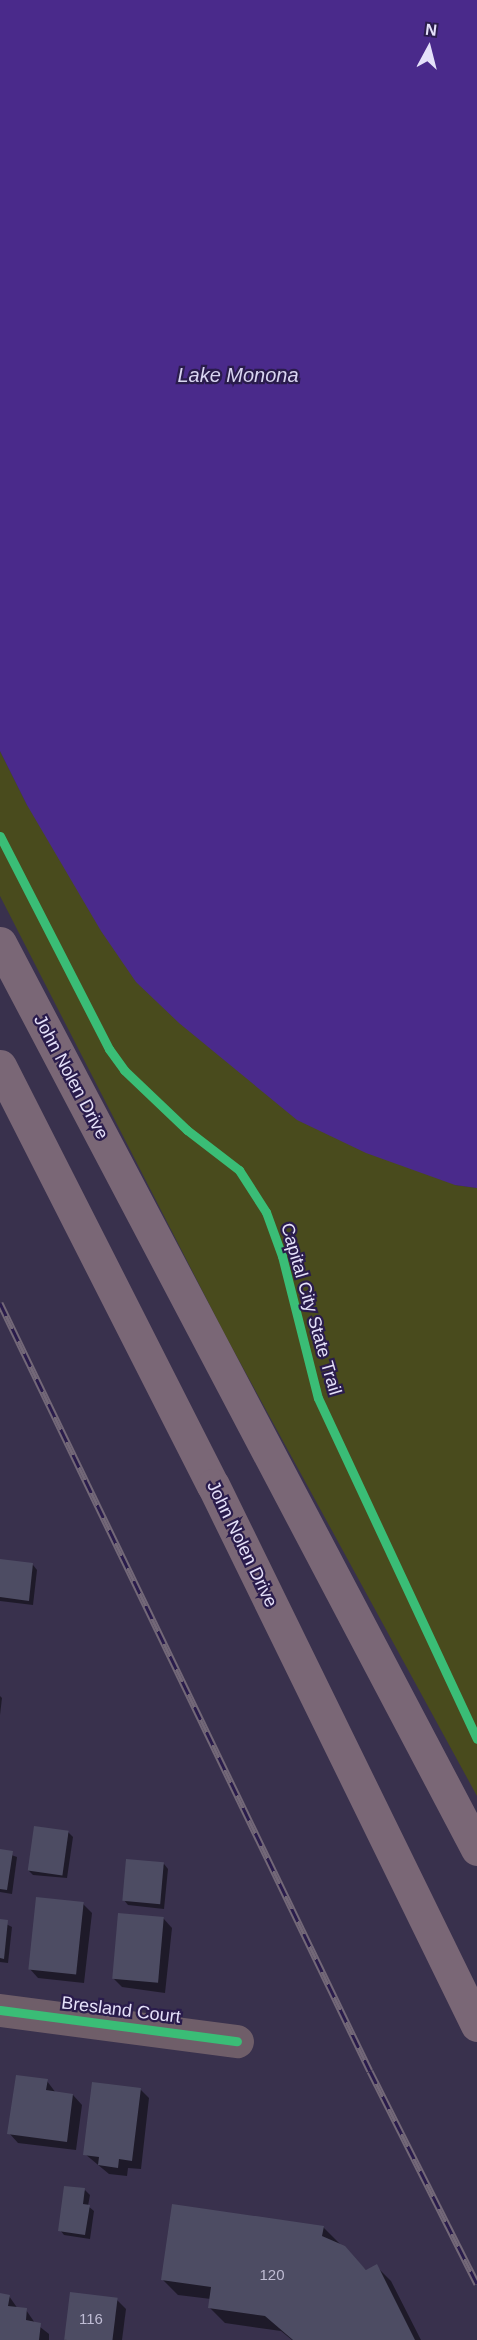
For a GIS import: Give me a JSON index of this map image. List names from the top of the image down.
{
  "streets": {
    "main road": ["John Nolen Drive"],
    "street": ["Bresland Court"],
    "cycle path": ["Capital City State Trail"]
  },
  "water": ["Lake Monona"],
  "house_numbers": ["120", "116"],
  "north": "top"
}
